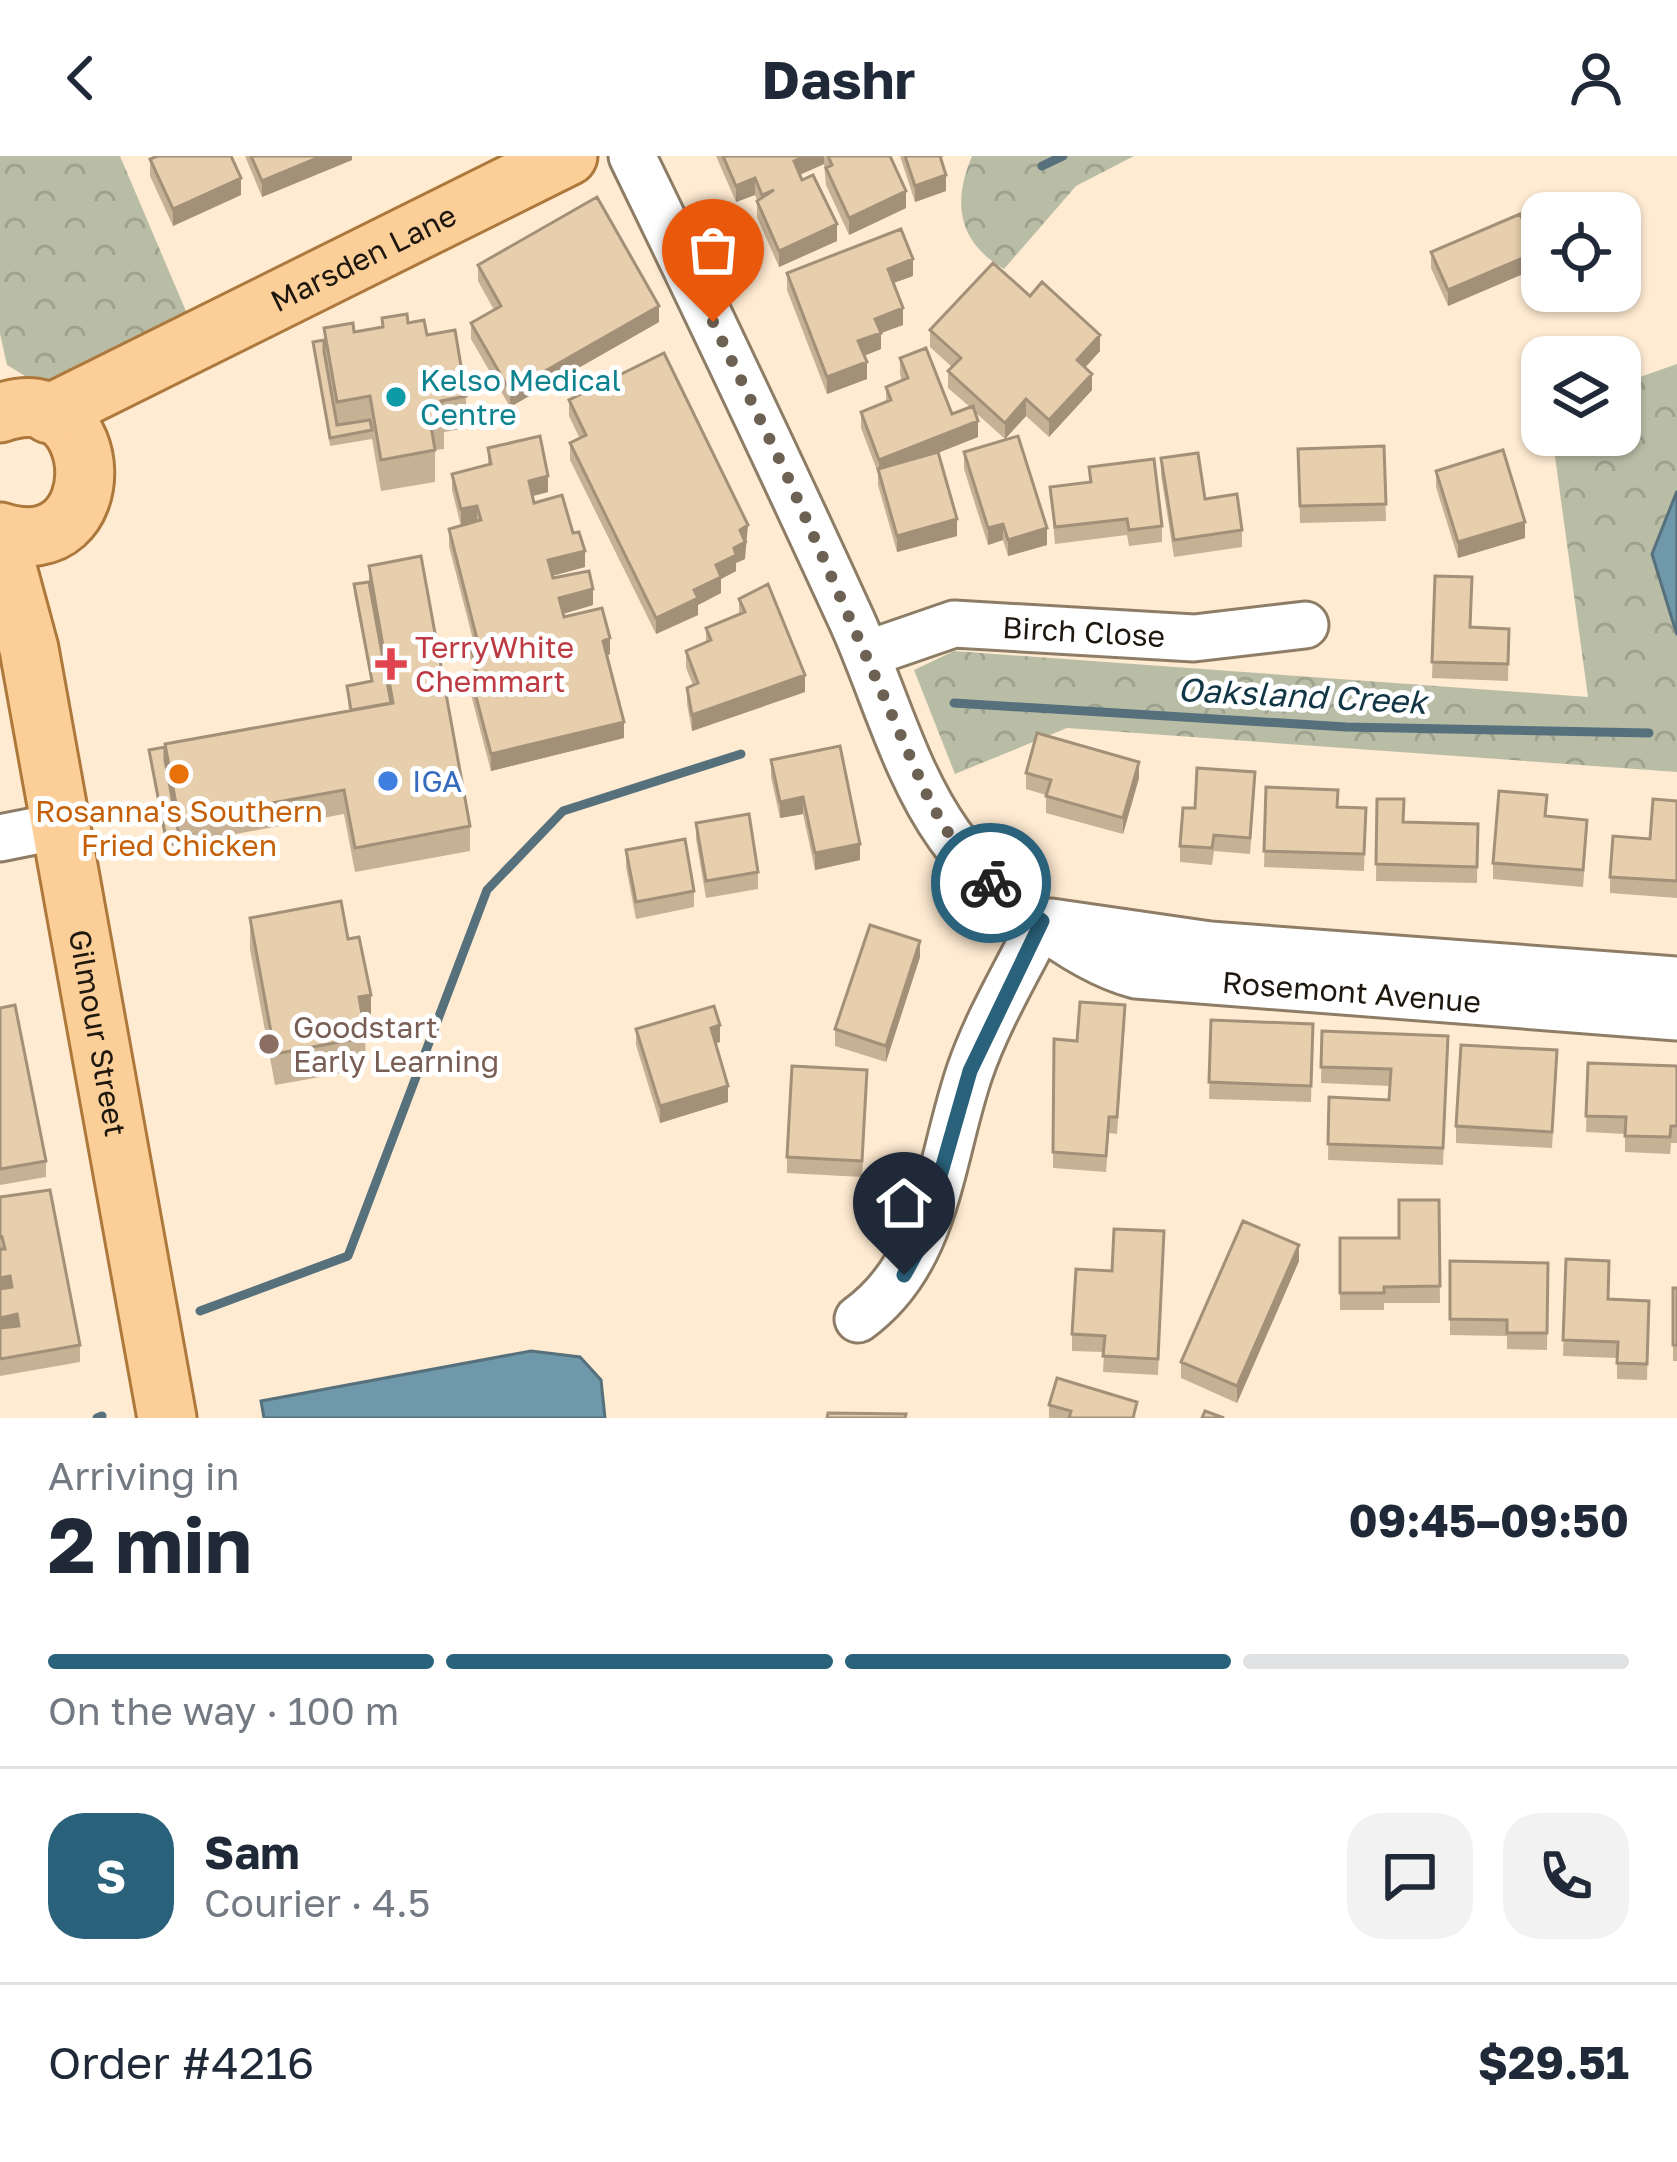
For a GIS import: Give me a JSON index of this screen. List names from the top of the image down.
{
  "streets": {
    "main road": ["Marsden Lane", "Gilmour Street"],
    "street": ["Birch Close", "Rosemont Avenue"]
  },
  "crossings": [
    ["Marsden Lane", "Gilmour Street"],
    ["Birch Close", "Rosemont Avenue"]
  ],
  "water": ["Oaksland Creek"],
  "places": {
    "other": [
      "Kelso Medical Centre",
      "Rosanna's Southern Fried Chicken",
      "IGA",
      "Goodstart Early Learning"
    ],
    "health": ["TerryWhite Chemmart"]
  },
  "page": {
    "header": "Dashr",
    "heading": ["2 min", "Arriving in", "09:45–09:50"],
    "panel": [
      "Sam",
      "Courier · 4.5",
      "Order #4216",
      "$29.51"
    ],
    "bar": "On the way · 100 m",
    "round": "S"
  }
}
